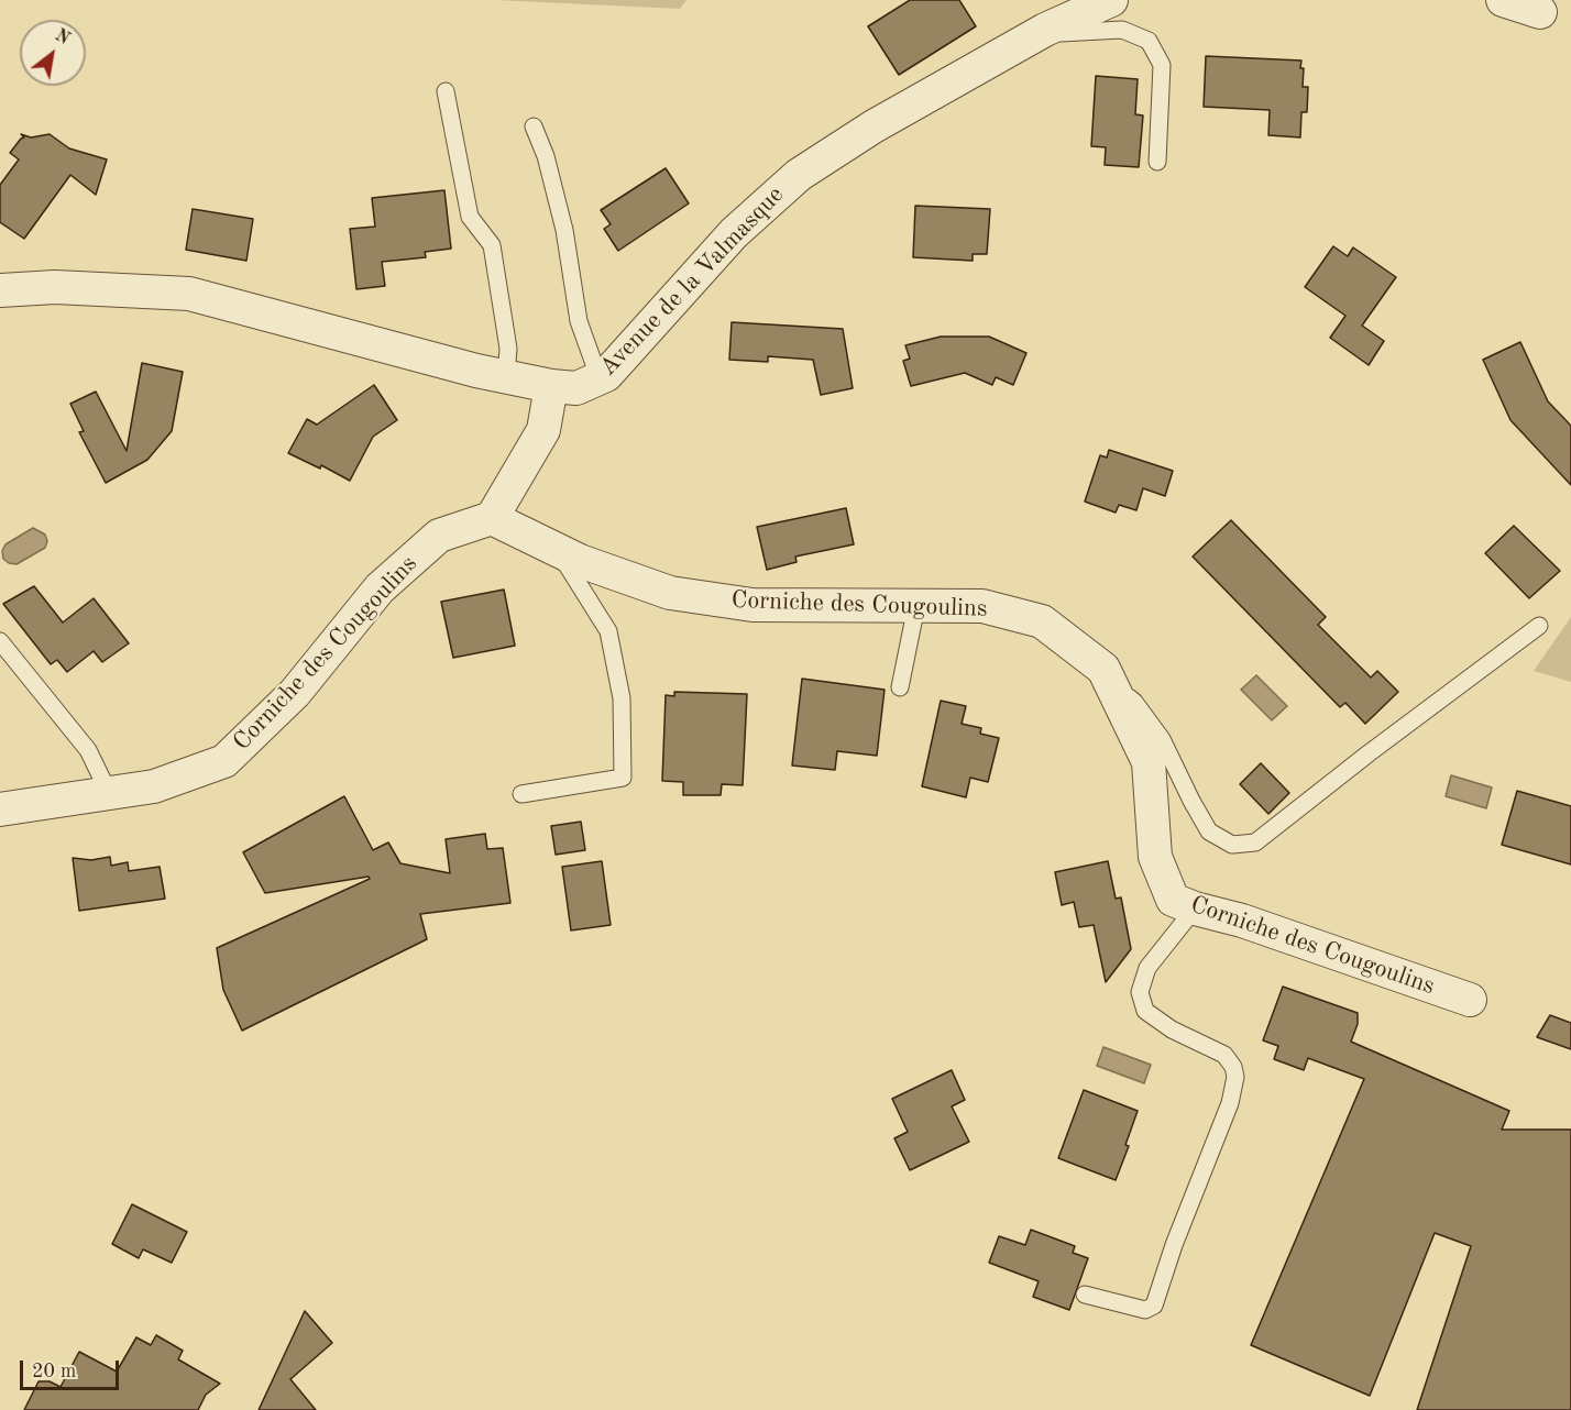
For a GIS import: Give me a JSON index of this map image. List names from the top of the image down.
{
  "streets": {
    "street": ["Avenue de la Valmasque", "Corniche des Cougoulins"]
  },
  "scale_bar": "20 m",
  "north": "top right"
}
